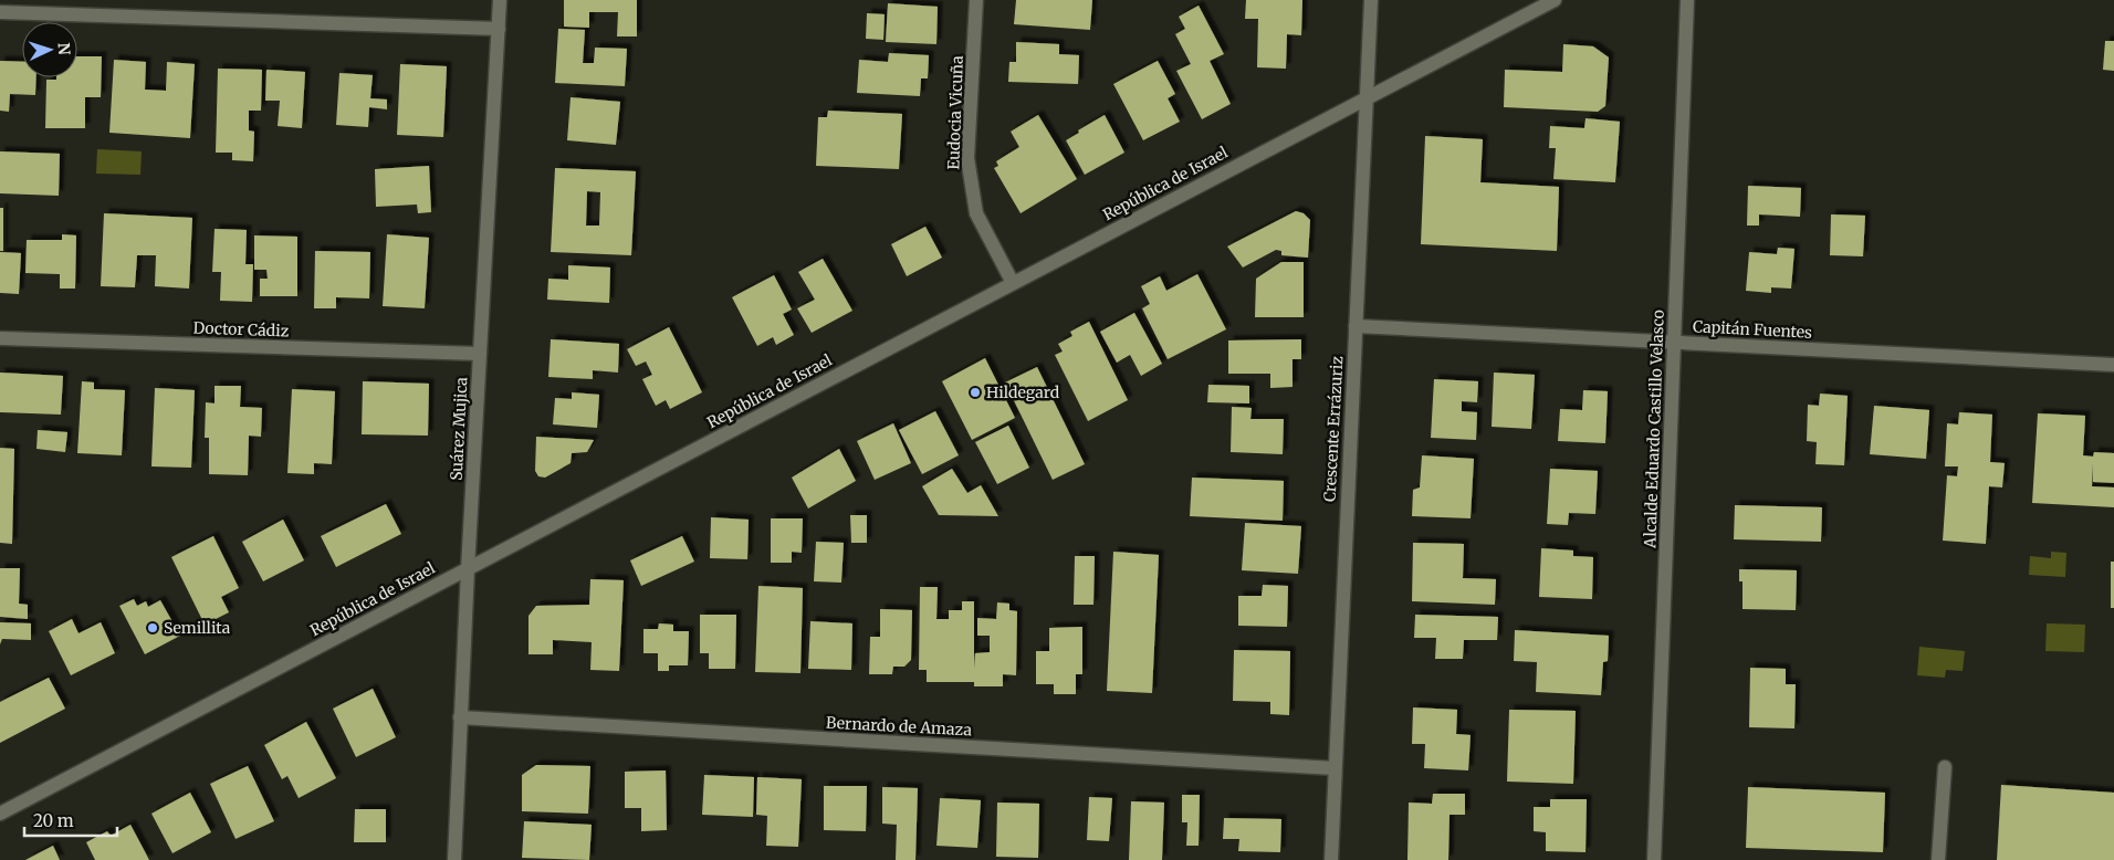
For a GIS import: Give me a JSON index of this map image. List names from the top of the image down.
{
  "streets": {
    "street": [
      "Eudocia Vicuña",
      "República de Israel",
      "Doctor Cádiz",
      "Capitán Fuentes",
      "Suárez Mujica",
      "Crescente Errázuriz",
      "Alcalde Eduardo Castillo Velasco",
      "Bernardo de Amaza"
    ]
  },
  "crossings": [
    ["Eudocia Vicuña", "República de Israel"],
    ["República de Israel", "Suárez Mujica"],
    ["República de Israel", "Crescente Errázuriz"],
    ["Doctor Cádiz", "Suárez Mujica"],
    ["Capitán Fuentes", "Crescente Errázuriz"],
    ["Capitán Fuentes", "Alcalde Eduardo Castillo Velasco"],
    ["Suárez Mujica", "Bernardo de Amaza"],
    ["Crescente Errázuriz", "Bernardo de Amaza"]
  ],
  "places": ["Hildegard", "Semillita"],
  "scale_bar": "20 m",
  "north": "right"
}
